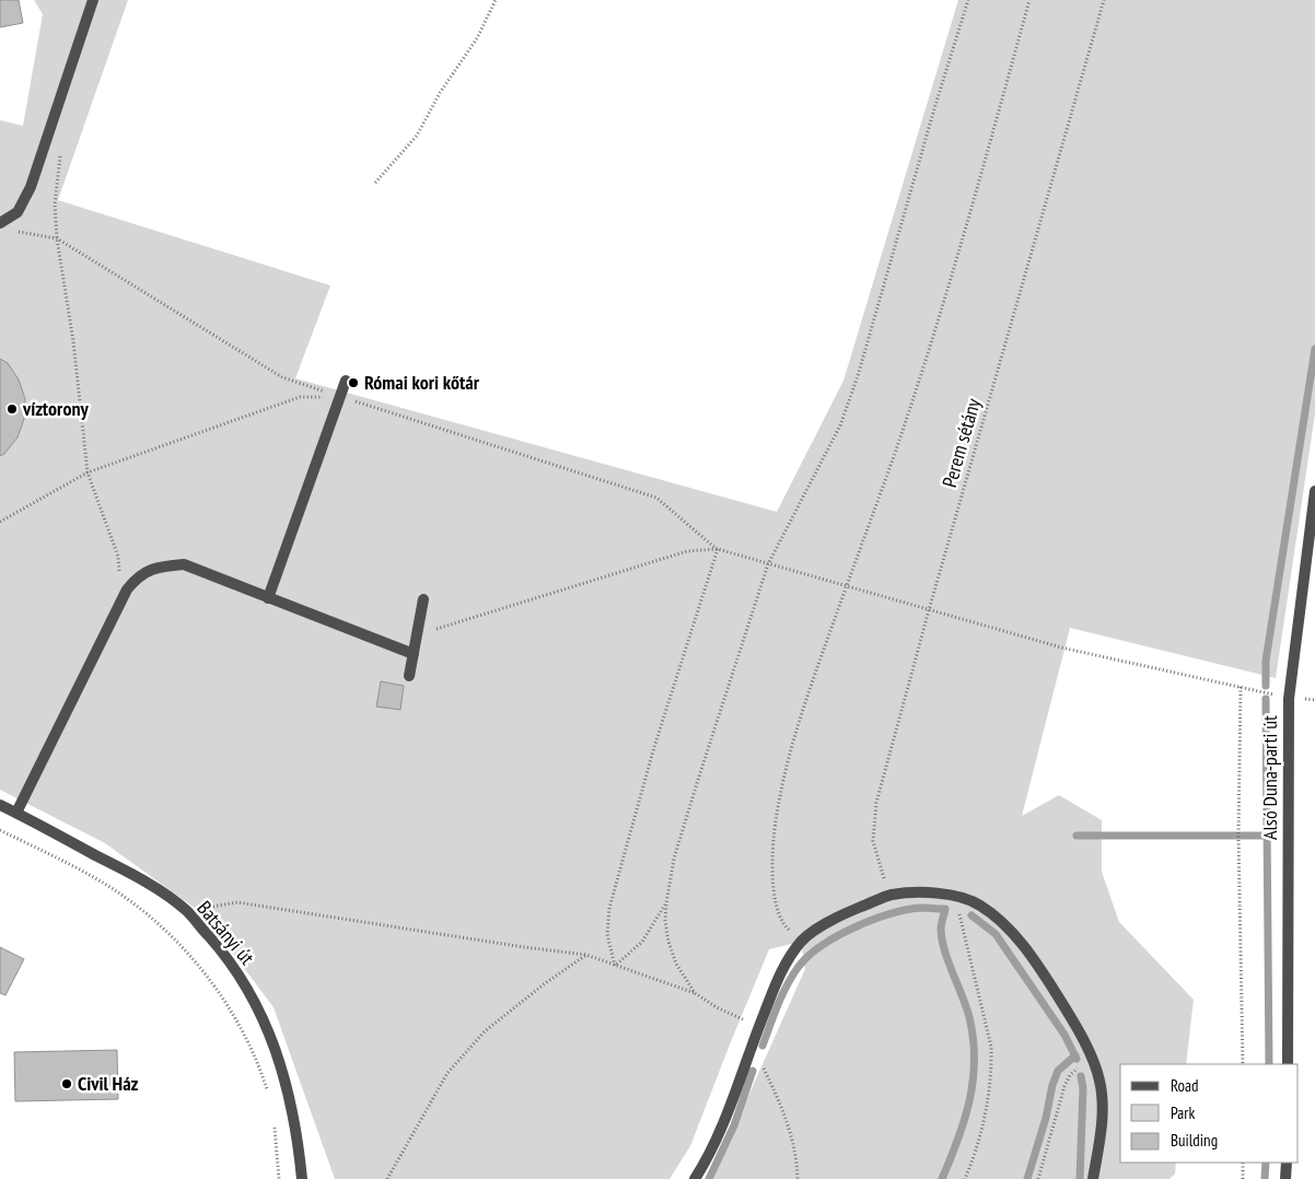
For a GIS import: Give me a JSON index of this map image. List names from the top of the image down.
{
  "streets": {
    "street": ["Alsó Duna-parti út", "Batsányi út"],
    "path": ["Perem sétány"]
  },
  "places": ["Római kori kőtár", "víztorony", "Civil Ház"],
  "legend": ["Road", "Park", "Building"]
}
